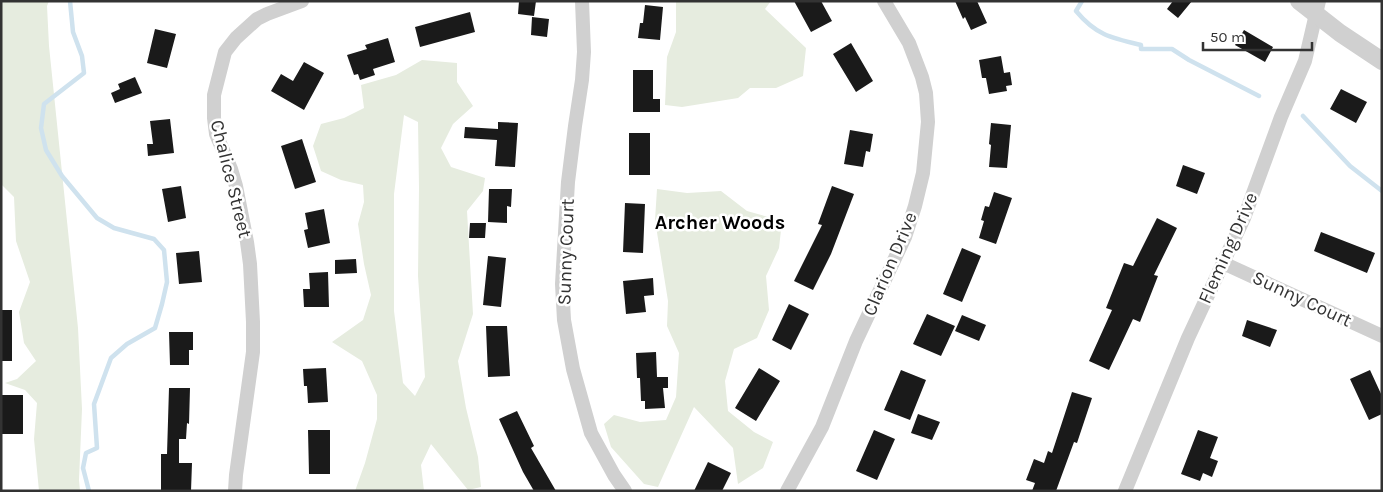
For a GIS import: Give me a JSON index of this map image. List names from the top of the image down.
{
  "streets": {
    "street": [
      "Chalice Street",
      "Fleming Drive",
      "Sunny Court",
      "Clarion Drive"
    ]
  },
  "crossings": [
    ["Fleming Drive", "Sunny Court"]
  ],
  "districts": ["Archer Woods"],
  "scale_bar": "50 m"
}
